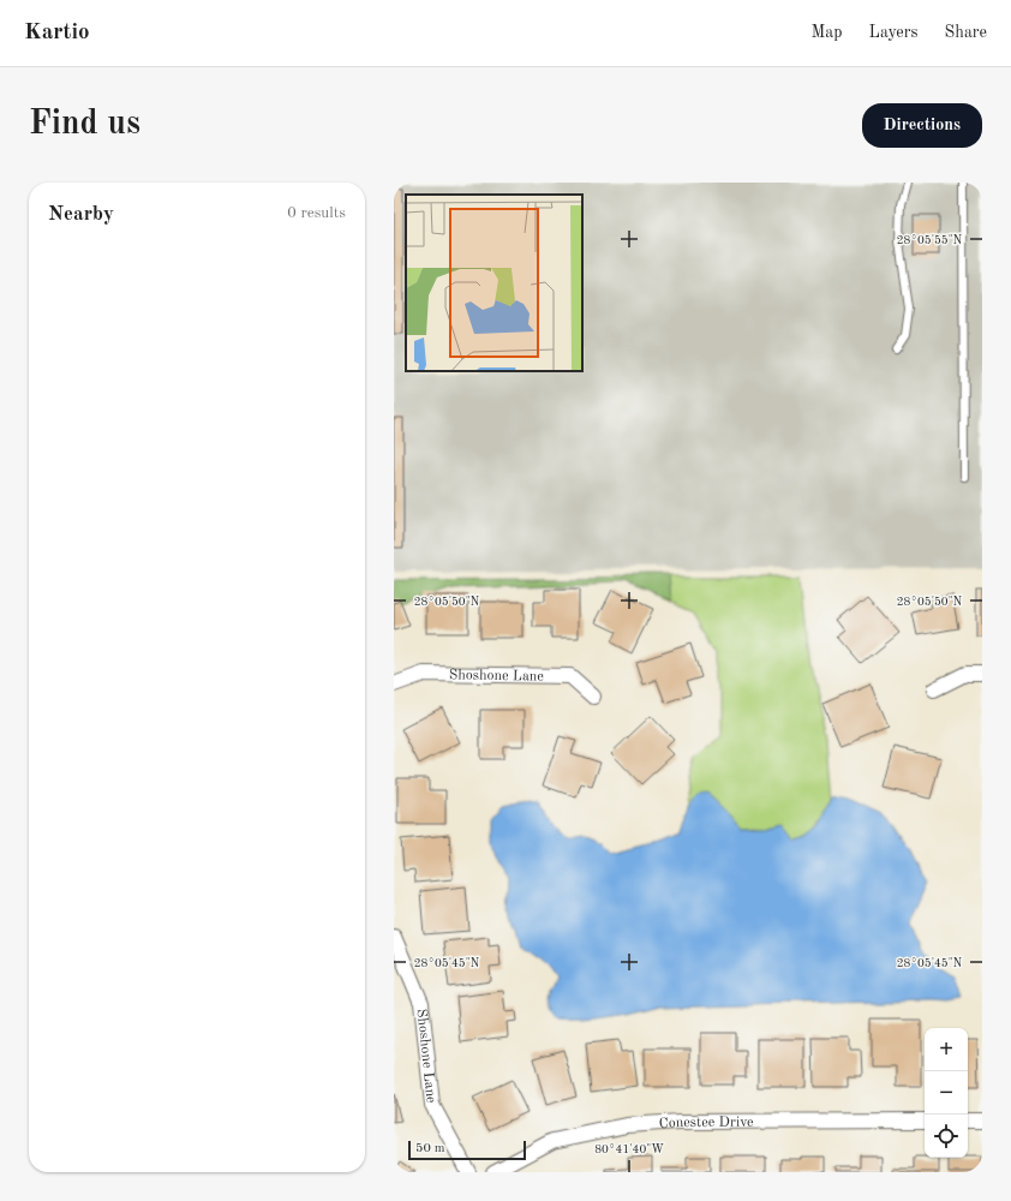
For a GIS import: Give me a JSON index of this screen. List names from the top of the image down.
{
  "streets": {
    "street": ["Shoshone Lane", "Conestee Drive"]
  },
  "scale_bar": "50 m",
  "page": {
    "header": "Kartio",
    "nav": ["Map", "Layers", "Share"],
    "buttons": "Directions",
    "title": "Find us",
    "heading": ["Nearby", "0 results"],
    "map_buttons": ["+", "−"],
    "scale": "50 m"
  },
  "coordinates": [
    "28°05'55\"N",
    "28°05'50\"N",
    "28°05'45\"N",
    "80°41'40\"W"
  ]
}
